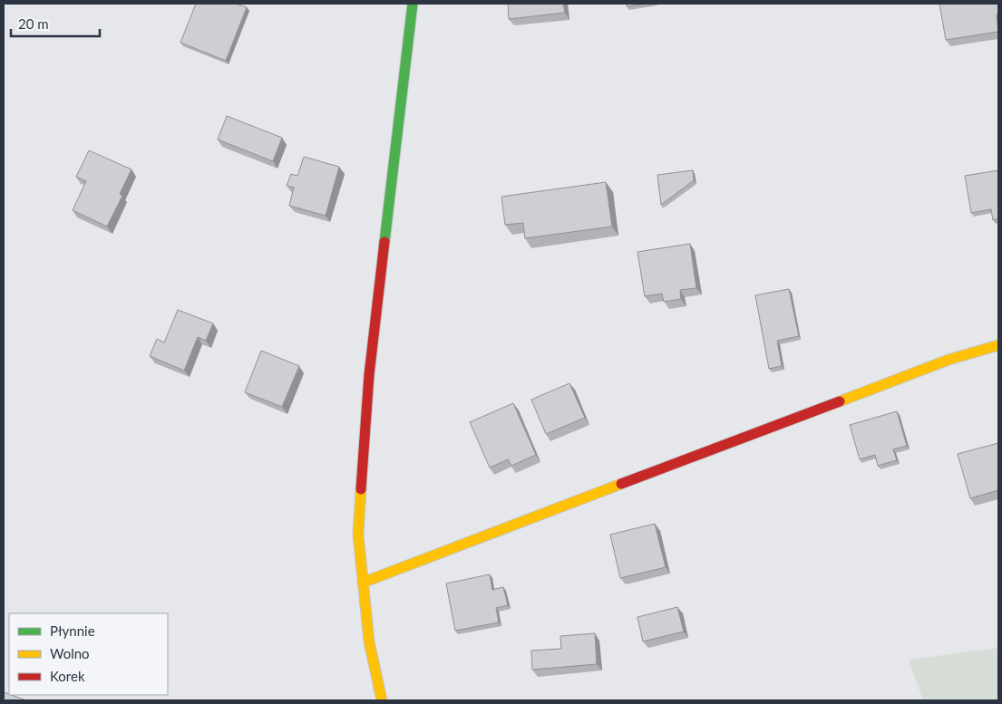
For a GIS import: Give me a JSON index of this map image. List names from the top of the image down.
{
  "legend": ["Płynnie", "Wolno", "Korek"],
  "scale_bar": "20 m"
}
